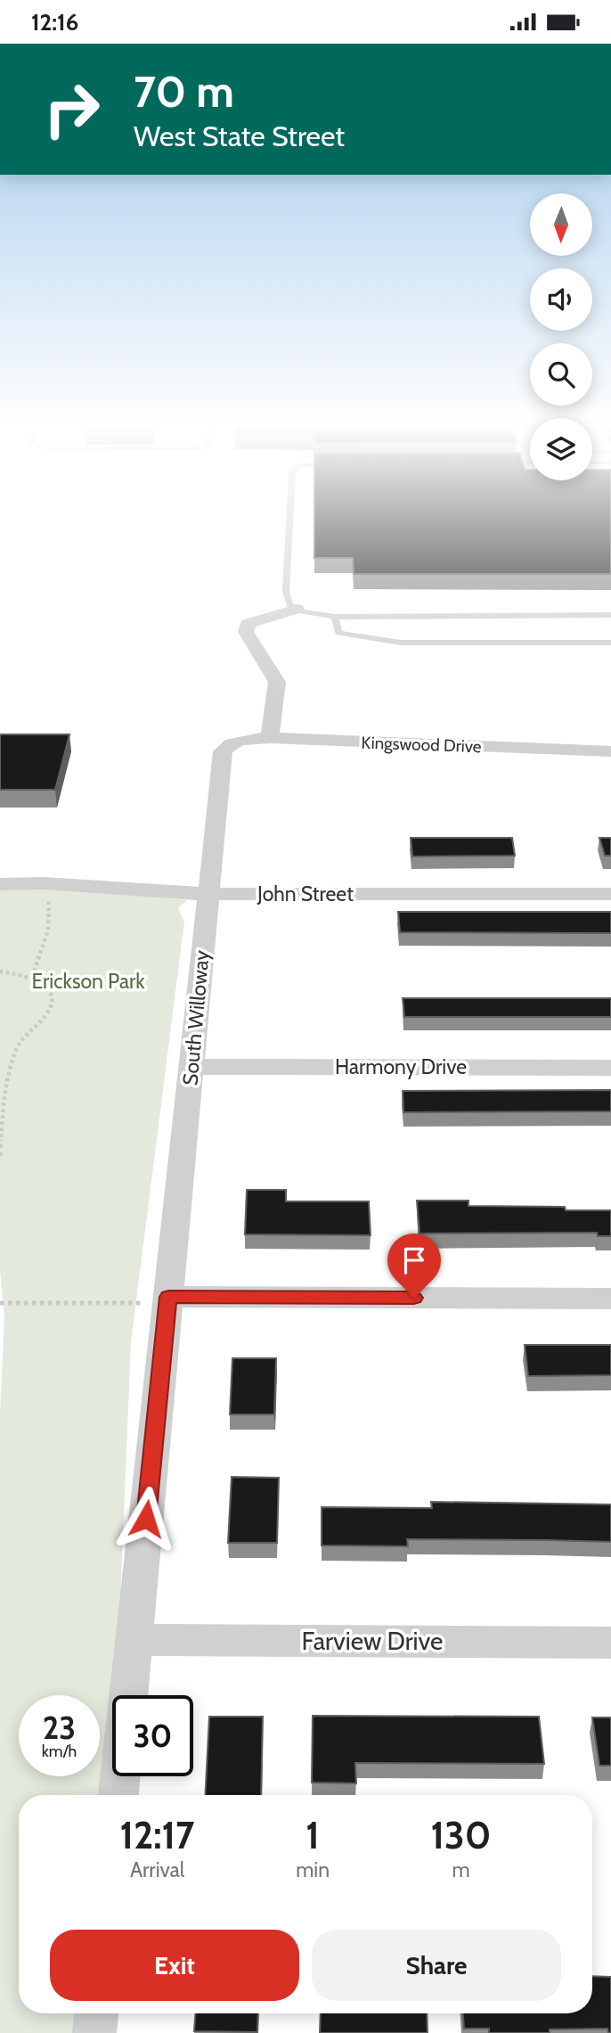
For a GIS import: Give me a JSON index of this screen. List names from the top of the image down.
{
  "streets": {
    "street": [
      "Kingswood Drive",
      "John Street",
      "South Willoway",
      "Harmony Drive",
      "Farview Drive"
    ]
  },
  "crossings": [
    ["Kingswood Drive", "South Willoway"],
    ["John Street", "South Willoway"],
    ["South Willoway", "Harmony Drive"],
    ["South Willoway", "Farview Drive"]
  ],
  "parks": ["Erickson Park"],
  "north": "bottom",
  "page": {
    "status": "12:16",
    "turn": ["70 m", "West State Street"],
    "speed": "23 km/h",
    "limit": "30",
    "eta": [
      "12:17",
      "Arrival",
      "1",
      "min",
      "130",
      "m"
    ],
    "buttons": ["Exit", "Share"]
  }
}
